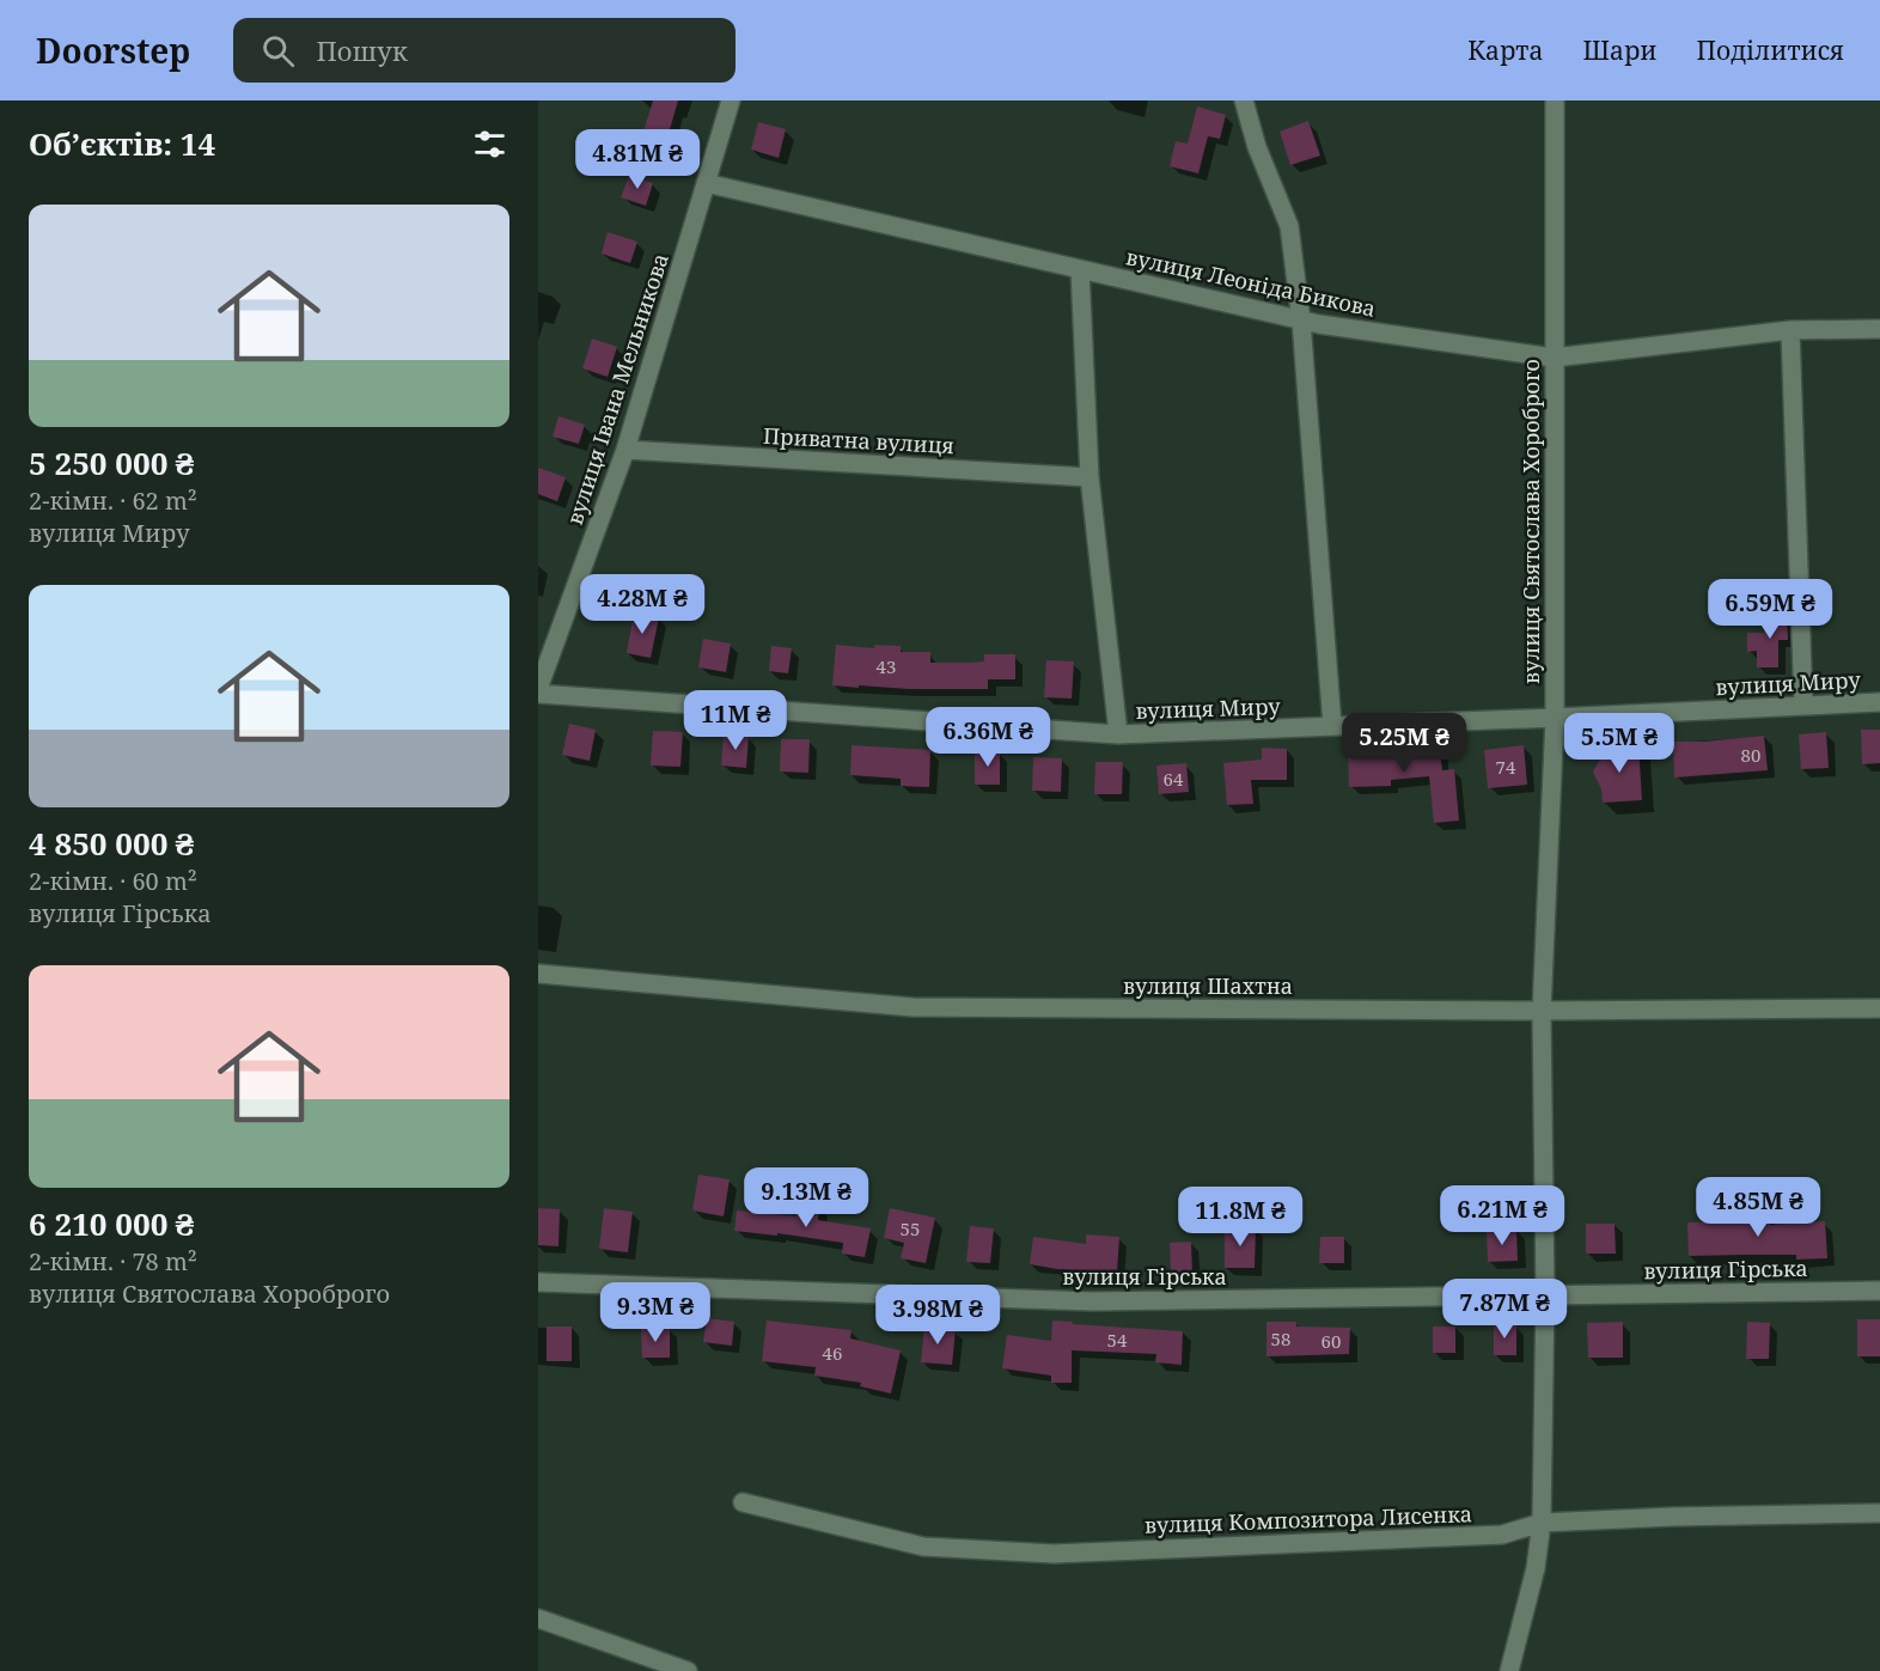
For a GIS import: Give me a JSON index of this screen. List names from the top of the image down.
{
  "streets": {
    "street": [
      "вулиця Леоніда Бикова",
      "вулиця Івана Мельникова",
      "Приватна вулиця",
      "вулиця Святослава Хороброго",
      "вулиця Миру",
      "вулиця Шахтна",
      "вулиця Гірська",
      "вулиця Композитора Лисенка"
    ]
  },
  "crossings": [
    ["вулиця Леоніда Бикова", "вулиця Івана Мельникова"],
    ["вулиця Леоніда Бикова", "вулиця Святослава Хороброго"],
    ["вулиця Івана Мельникова", "Приватна вулиця"],
    ["вулиця Івана Мельникова", "вулиця Миру"],
    ["вулиця Святослава Хороброго", "вулиця Миру"],
    ["вулиця Святослава Хороброго", "вулиця Шахтна"],
    ["вулиця Святослава Хороброго", "вулиця Гірська"],
    ["вулиця Святослава Хороброго", "вулиця Композитора Лисенка"]
  ],
  "house_numbers": [
    "43",
    "80",
    "74",
    "64",
    "55",
    "58",
    "54",
    "60",
    "46"
  ],
  "page": {
    "header": "Doorstep",
    "search": "Пошук",
    "nav": ["Карта", "Шари", "Поділитися"],
    "heading": "Об’єктів: 14",
    "price": [
      "4.81M ₴",
      "4.28M ₴",
      "6.59M ₴",
      "11M ₴",
      "6.36M ₴",
      "5.25M ₴",
      "5.5M ₴",
      "9.13M ₴",
      "4.85M ₴",
      "6.21M ₴",
      "11.8M ₴",
      "7.87M ₴",
      "9.3M ₴",
      "3.98M ₴"
    ],
    "list": [
      {
        "name": "5 250 000 ₴",
        "note": "2-кімн. · 62 m² · вулиця Миру"
      },
      {
        "name": "4 850 000 ₴",
        "note": "2-кімн. · 60 m² · вулиця Гірська"
      },
      {
        "name": "6 210 000 ₴",
        "note": "2-кімн. · 78 m² · вулиця Святослава Хороброго"
      }
    ]
  }
}
